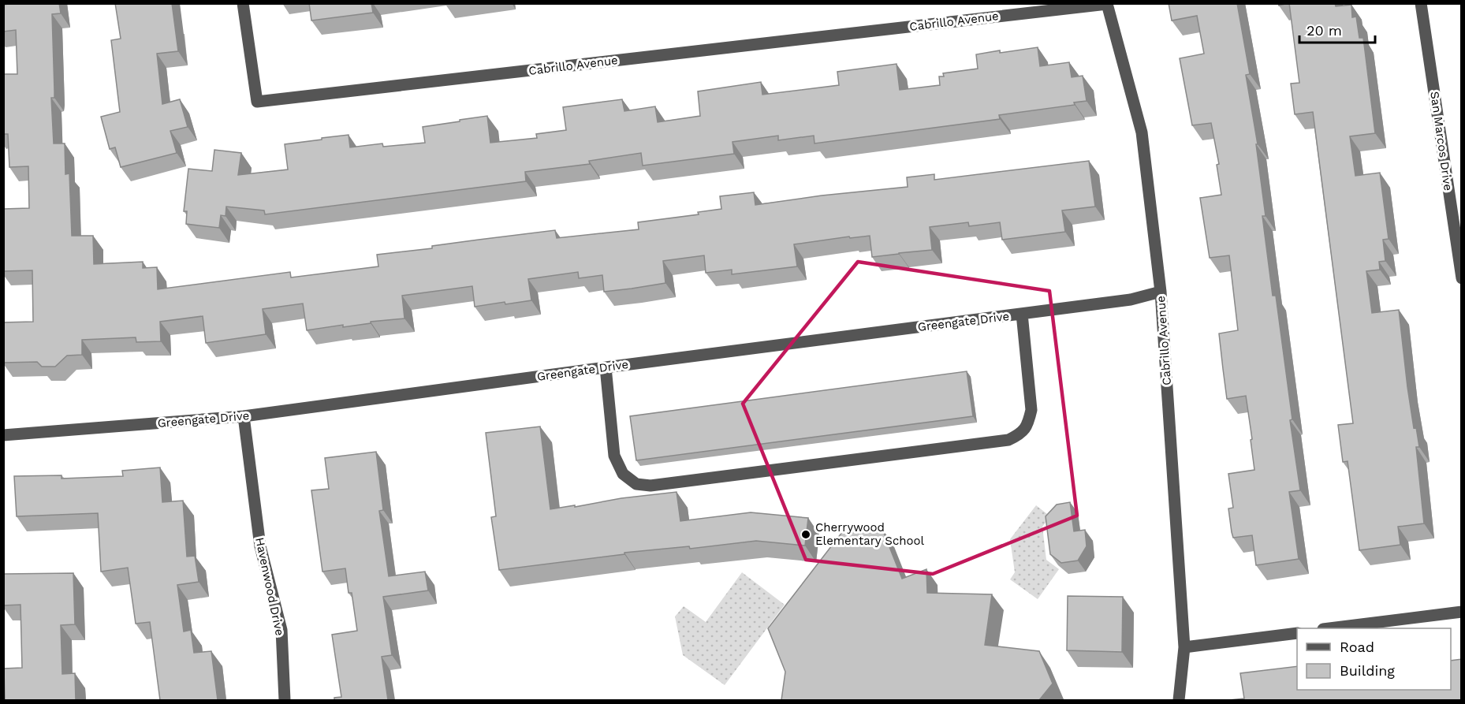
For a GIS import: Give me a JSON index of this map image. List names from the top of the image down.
{
  "streets": {
    "street": [
      "Cabrillo Avenue",
      "San Marcos Drive",
      "Greengate Drive",
      "Havenwood Drive"
    ]
  },
  "crossings": [
    ["Cabrillo Avenue", "Greengate Drive"],
    ["Greengate Drive", "Havenwood Drive"]
  ],
  "places": ["Cherrywood Elementary School"],
  "legend": ["Road", "Building"],
  "scale_bar": "20 m"
}
